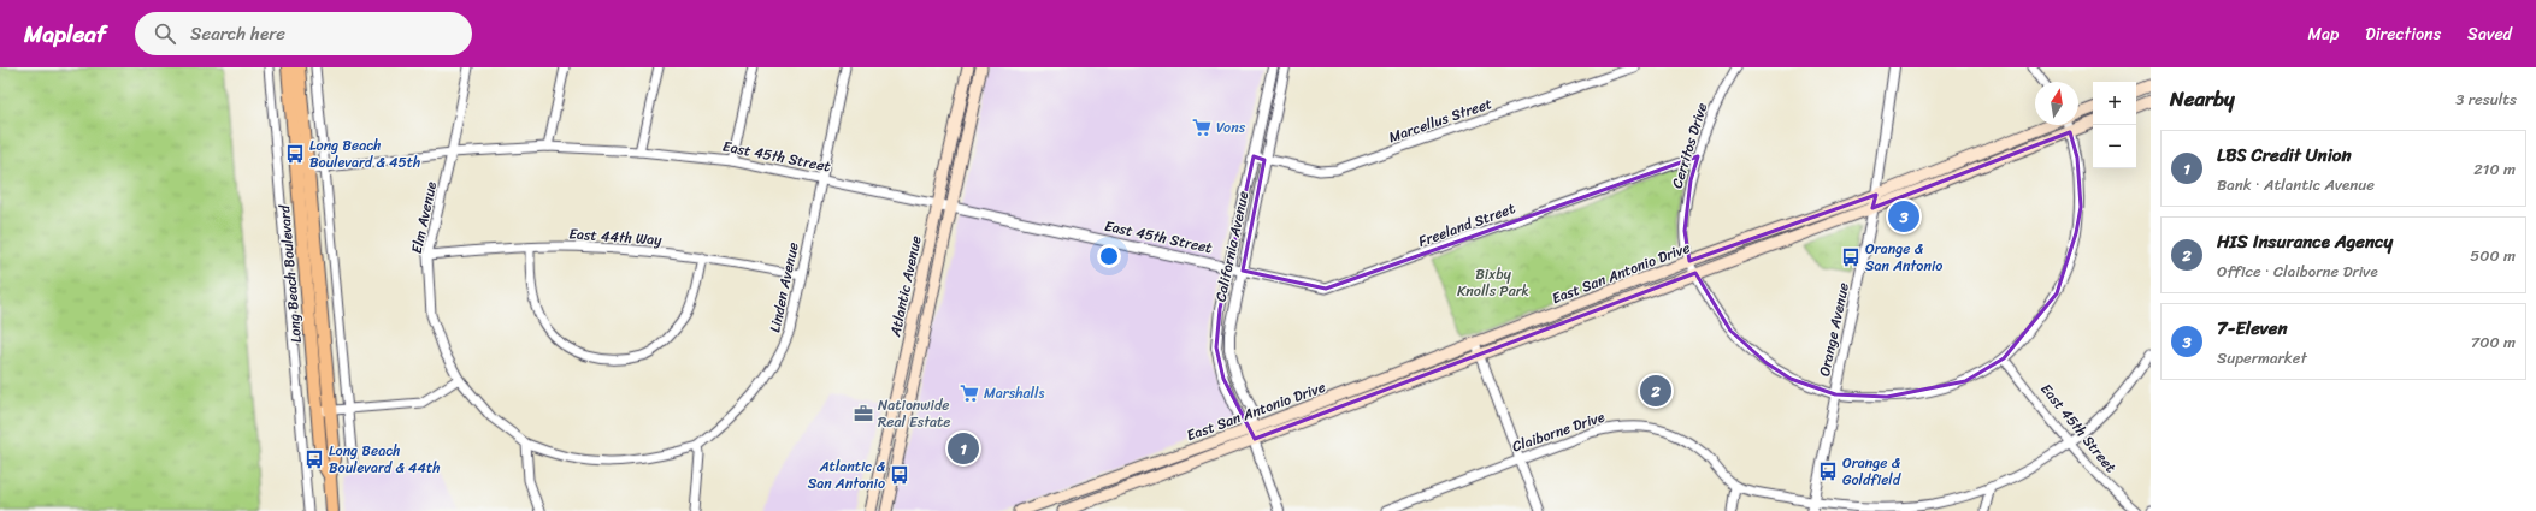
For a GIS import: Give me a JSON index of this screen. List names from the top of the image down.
{
  "streets": {
    "main road": ["East San Antonio Drive", "Long Beach Boulevard", "Atlantic Avenue"],
    "street": [
      "Marcellus Street",
      "Cerritos Drive",
      "East 45th Street",
      "Elm Avenue",
      "Freeland Street",
      "East 44th Way",
      "California Avenue",
      "Linden Avenue",
      "Orange Avenue",
      "Claiborne Drive"
    ]
  },
  "crossings": [
    ["Marcellus Street", "California Avenue"],
    ["Cerritos Drive", "East 45th Street"],
    ["Cerritos Drive", "Freeland Street"],
    ["Cerritos Drive", "East San Antonio Drive"],
    ["Cerritos Drive", "Orange Avenue"],
    ["East 45th Street", "Elm Avenue"],
    ["East 45th Street", "Freeland Street"],
    ["East 45th Street", "California Avenue"],
    ["East 45th Street", "Long Beach Boulevard"],
    ["East 45th Street", "Atlantic Avenue"],
    ["East 45th Street", "Linden Avenue"],
    ["Elm Avenue", "East 44th Way"],
    ["Elm Avenue", "Linden Avenue"],
    ["Freeland Street", "California Avenue"],
    ["East 44th Way", "Linden Avenue"],
    ["California Avenue", "East San Antonio Drive"],
    ["East San Antonio Drive", "Orange Avenue"]
  ],
  "parks": ["Bixby Knolls Park"],
  "places": {
    "supermarket": ["Vons", "Marshalls"],
    "bus stop": [
      "Long Beach Boulevard & 45th",
      "Orange & San Antonio",
      "Long Beach Boulevard & 44th",
      "Orange & Goldfield",
      "Atlantic & San Antonio"
    ],
    "office": ["Nationwide Real Estate"]
  },
  "north": "top",
  "page": {
    "header": "Mapleaf",
    "search": "Search here",
    "nav": ["Map", "Directions", "Saved"],
    "heading": ["Nearby", "3 results"],
    "map_buttons": ["+", "−"],
    "list": [
      {
        "mark": "1",
        "name": "LBS Credit Union",
        "note": "Bank · Atlantic Avenue",
        "value": "210 m"
      },
      {
        "mark": "2",
        "name": "HIS Insurance Agency",
        "note": "Office · Claiborne Drive",
        "value": "500 m"
      },
      {
        "mark": "3",
        "name": "7-Eleven",
        "note": "Supermarket",
        "value": "700 m"
      }
    ],
    "pins": ["3", "2", "1"]
  }
}
